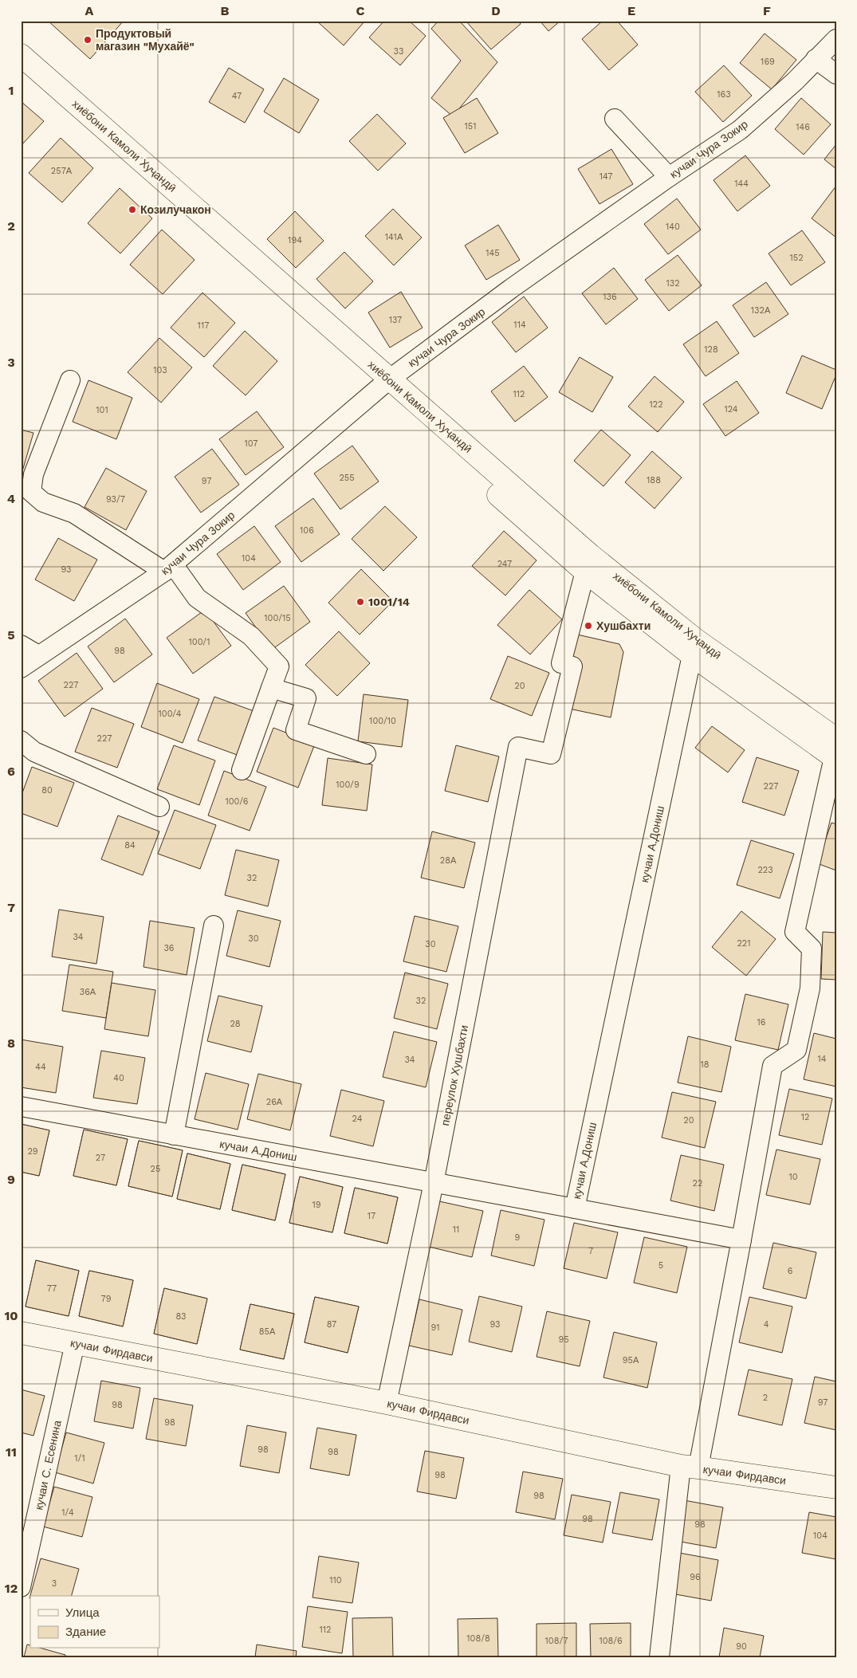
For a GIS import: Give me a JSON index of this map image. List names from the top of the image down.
{
  "streets": {
    "main road": ["хиёбони Камоли Хуҷандӣ", "кучаи Фирдавси"],
    "street": [
      "кучаи Чура Зокир",
      "кучаи А.Дониш",
      "переулок Хушбахти",
      "кучаи С. Есенина"
    ]
  },
  "crossings": [
    ["хиёбони Камоли Хуҷандӣ", "кучаи Чура Зокир"],
    ["хиёбони Камоли Хуҷандӣ", "кучаи А.Дониш"],
    ["хиёбони Камоли Хуҷандӣ", "переулок Хушбахти"],
    ["кучаи А.Дониш", "переулок Хушбахти"],
    ["переулок Хушбахти", "кучаи Фирдавси"],
    ["кучаи Фирдавси", "кучаи С. Есенина"]
  ],
  "places": [
    "Продуктовый магазин \"Мухайё\"",
    "Козилучакон",
    "1001/14",
    "Хушбахти"
  ],
  "house_numbers": [
    "33",
    "169",
    "163",
    "47",
    "151",
    "146",
    "257А",
    "147",
    "144",
    "140",
    "141А",
    "194",
    "145",
    "152",
    "132",
    "136",
    "132А",
    "137",
    "114",
    "117",
    "128",
    "103",
    "112",
    "122",
    "124",
    "101",
    "107",
    "255",
    "188",
    "97",
    "93/7",
    "106",
    "104",
    "247",
    "93",
    "100/15",
    "100/1",
    "98",
    "227",
    "20",
    "100/4",
    "100/10",
    "227",
    "100/9",
    "227",
    "80",
    "100/6",
    "84",
    "28А",
    "223",
    "32",
    "34",
    "30",
    "221",
    "30",
    "36",
    "36А",
    "32",
    "16",
    "28",
    "14",
    "34",
    "18",
    "44",
    "40",
    "26А",
    "12",
    "24",
    "20",
    "29",
    "27",
    "25",
    "10",
    "22",
    "19",
    "17",
    "11",
    "9",
    "7",
    "5",
    "6",
    "77",
    "79",
    "83",
    "87",
    "93",
    "4",
    "91",
    "85А",
    "95",
    "95А",
    "2",
    "97",
    "98",
    "98",
    "98",
    "98",
    "1/1",
    "98",
    "98",
    "1/4",
    "98",
    "98",
    "104",
    "96",
    "110",
    "3",
    "112",
    "108/8",
    "108/7",
    "108/6",
    "90"
  ],
  "legend": ["Улица", "Здание"],
  "grid": {
    "columns": [
      "A",
      "B",
      "C",
      "D",
      "E",
      "F"
    ],
    "rows": [
      "1",
      "2",
      "3",
      "4",
      "5",
      "6",
      "7",
      "8",
      "9",
      "10",
      "11",
      "12"
    ]
  }
}
